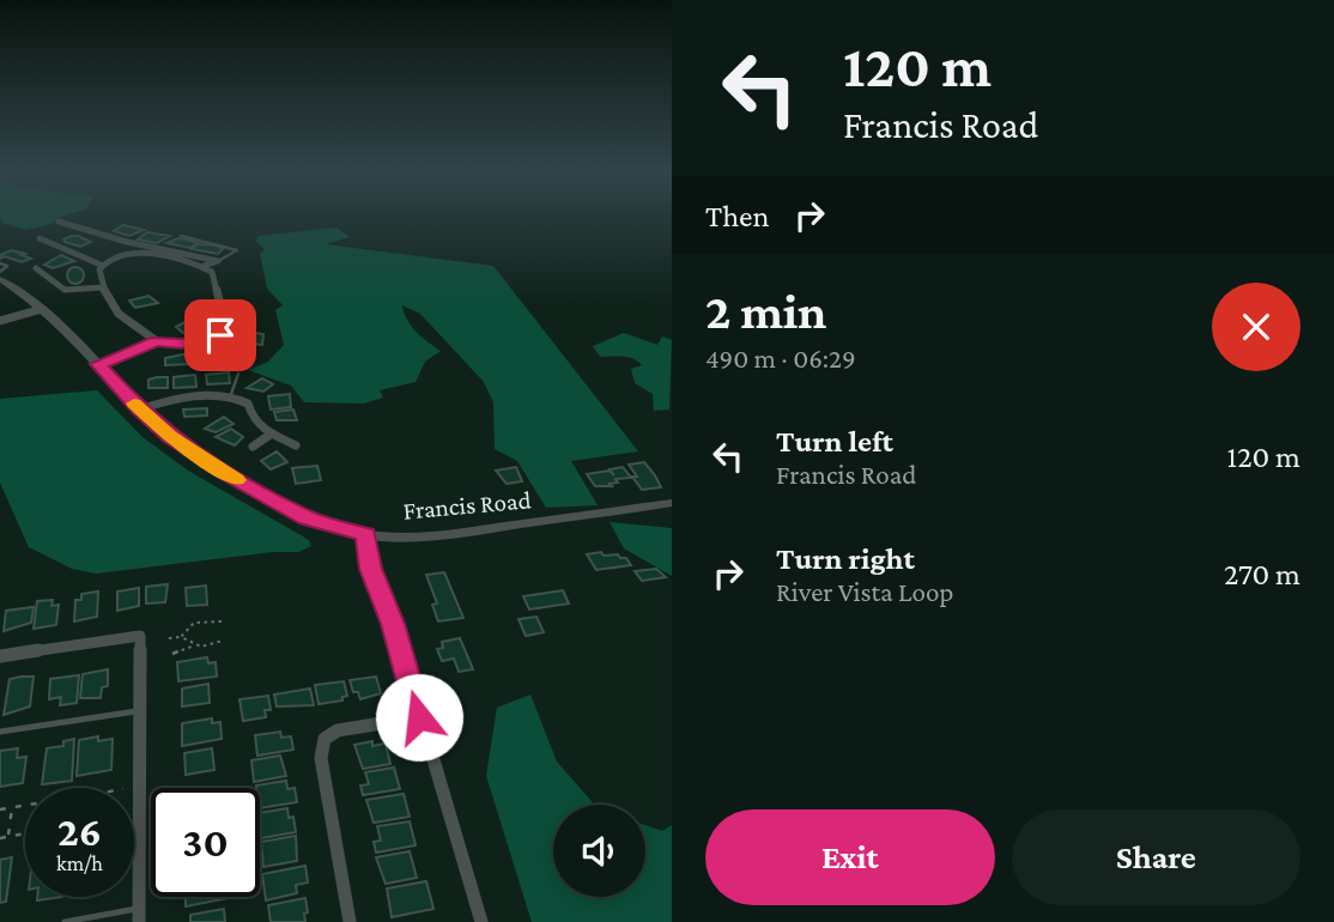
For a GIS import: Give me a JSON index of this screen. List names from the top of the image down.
{
  "streets": {
    "street": ["Francis Road"]
  },
  "page": {
    "turn": ["120 m", "Francis Road"],
    "then": "Then",
    "heading": ["2 min", "490 m · 06:29"],
    "list": [
      {
        "name": "Turn left",
        "note": "Francis Road",
        "value": "120 m"
      },
      {
        "name": "Turn right",
        "note": "River Vista Loop",
        "value": "270 m"
      }
    ],
    "speed": "26 km/h",
    "limit": "30",
    "buttons": ["Exit", "Share"]
  }
}
